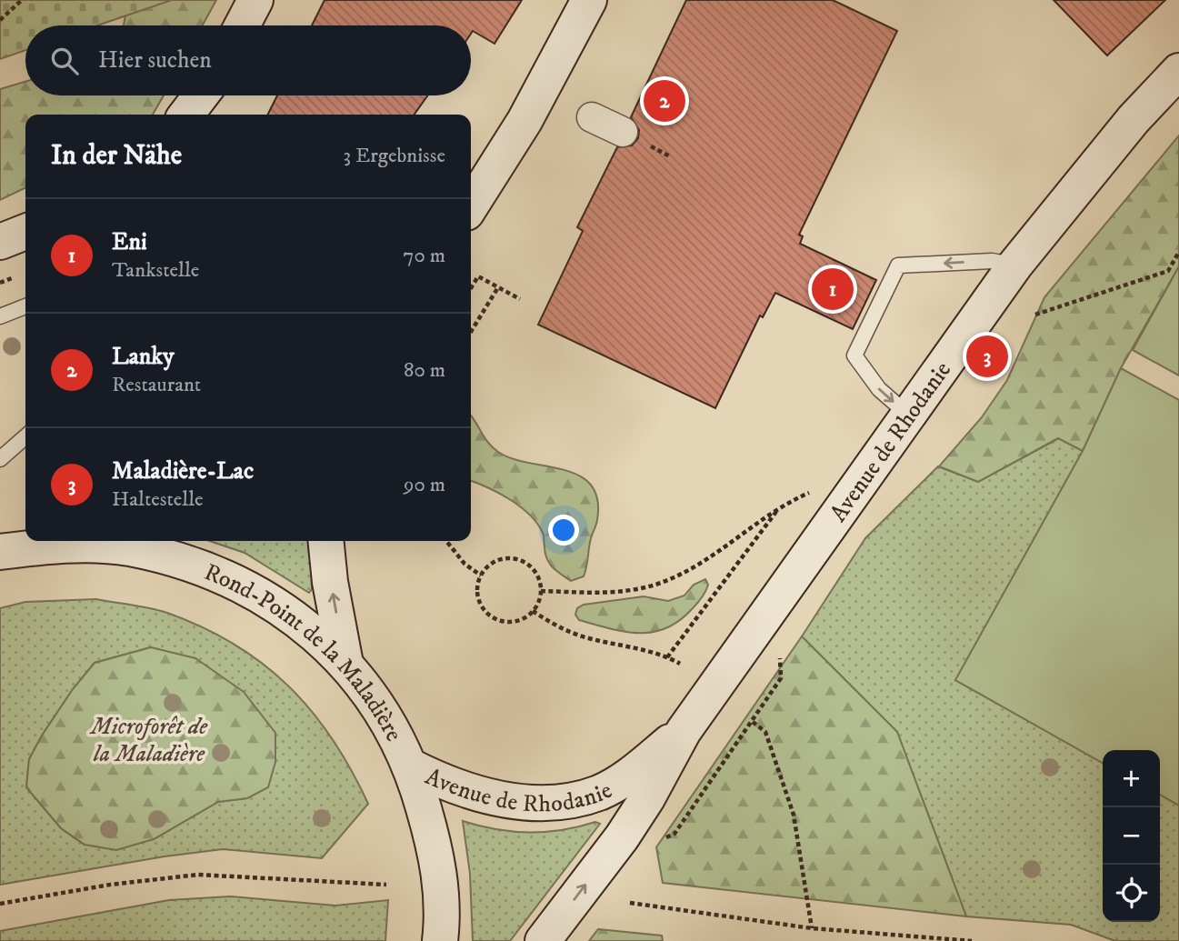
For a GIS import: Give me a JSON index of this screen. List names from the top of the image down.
{
  "streets": {
    "main road": ["Avenue de Rhodanie", "Rond-Point de la Maladière"]
  },
  "crossings": [
    ["Avenue de Rhodanie", "Rond-Point de la Maladière"]
  ],
  "parks": ["Microforêt de la Maladière"],
  "page": {
    "search": "Hier suchen",
    "pins": ["2", "1", "3"],
    "heading": ["In der Nähe", "3 Ergebnisse"],
    "list": [
      {
        "mark": "1",
        "name": "Eni",
        "note": "Tankstelle",
        "value": "70 m"
      },
      {
        "mark": "2",
        "name": "Lanky",
        "note": "Restaurant",
        "value": "80 m"
      },
      {
        "mark": "3",
        "name": "Maladière-Lac",
        "note": "Haltestelle",
        "value": "90 m"
      }
    ],
    "map_buttons": ["+", "−"]
  }
}
